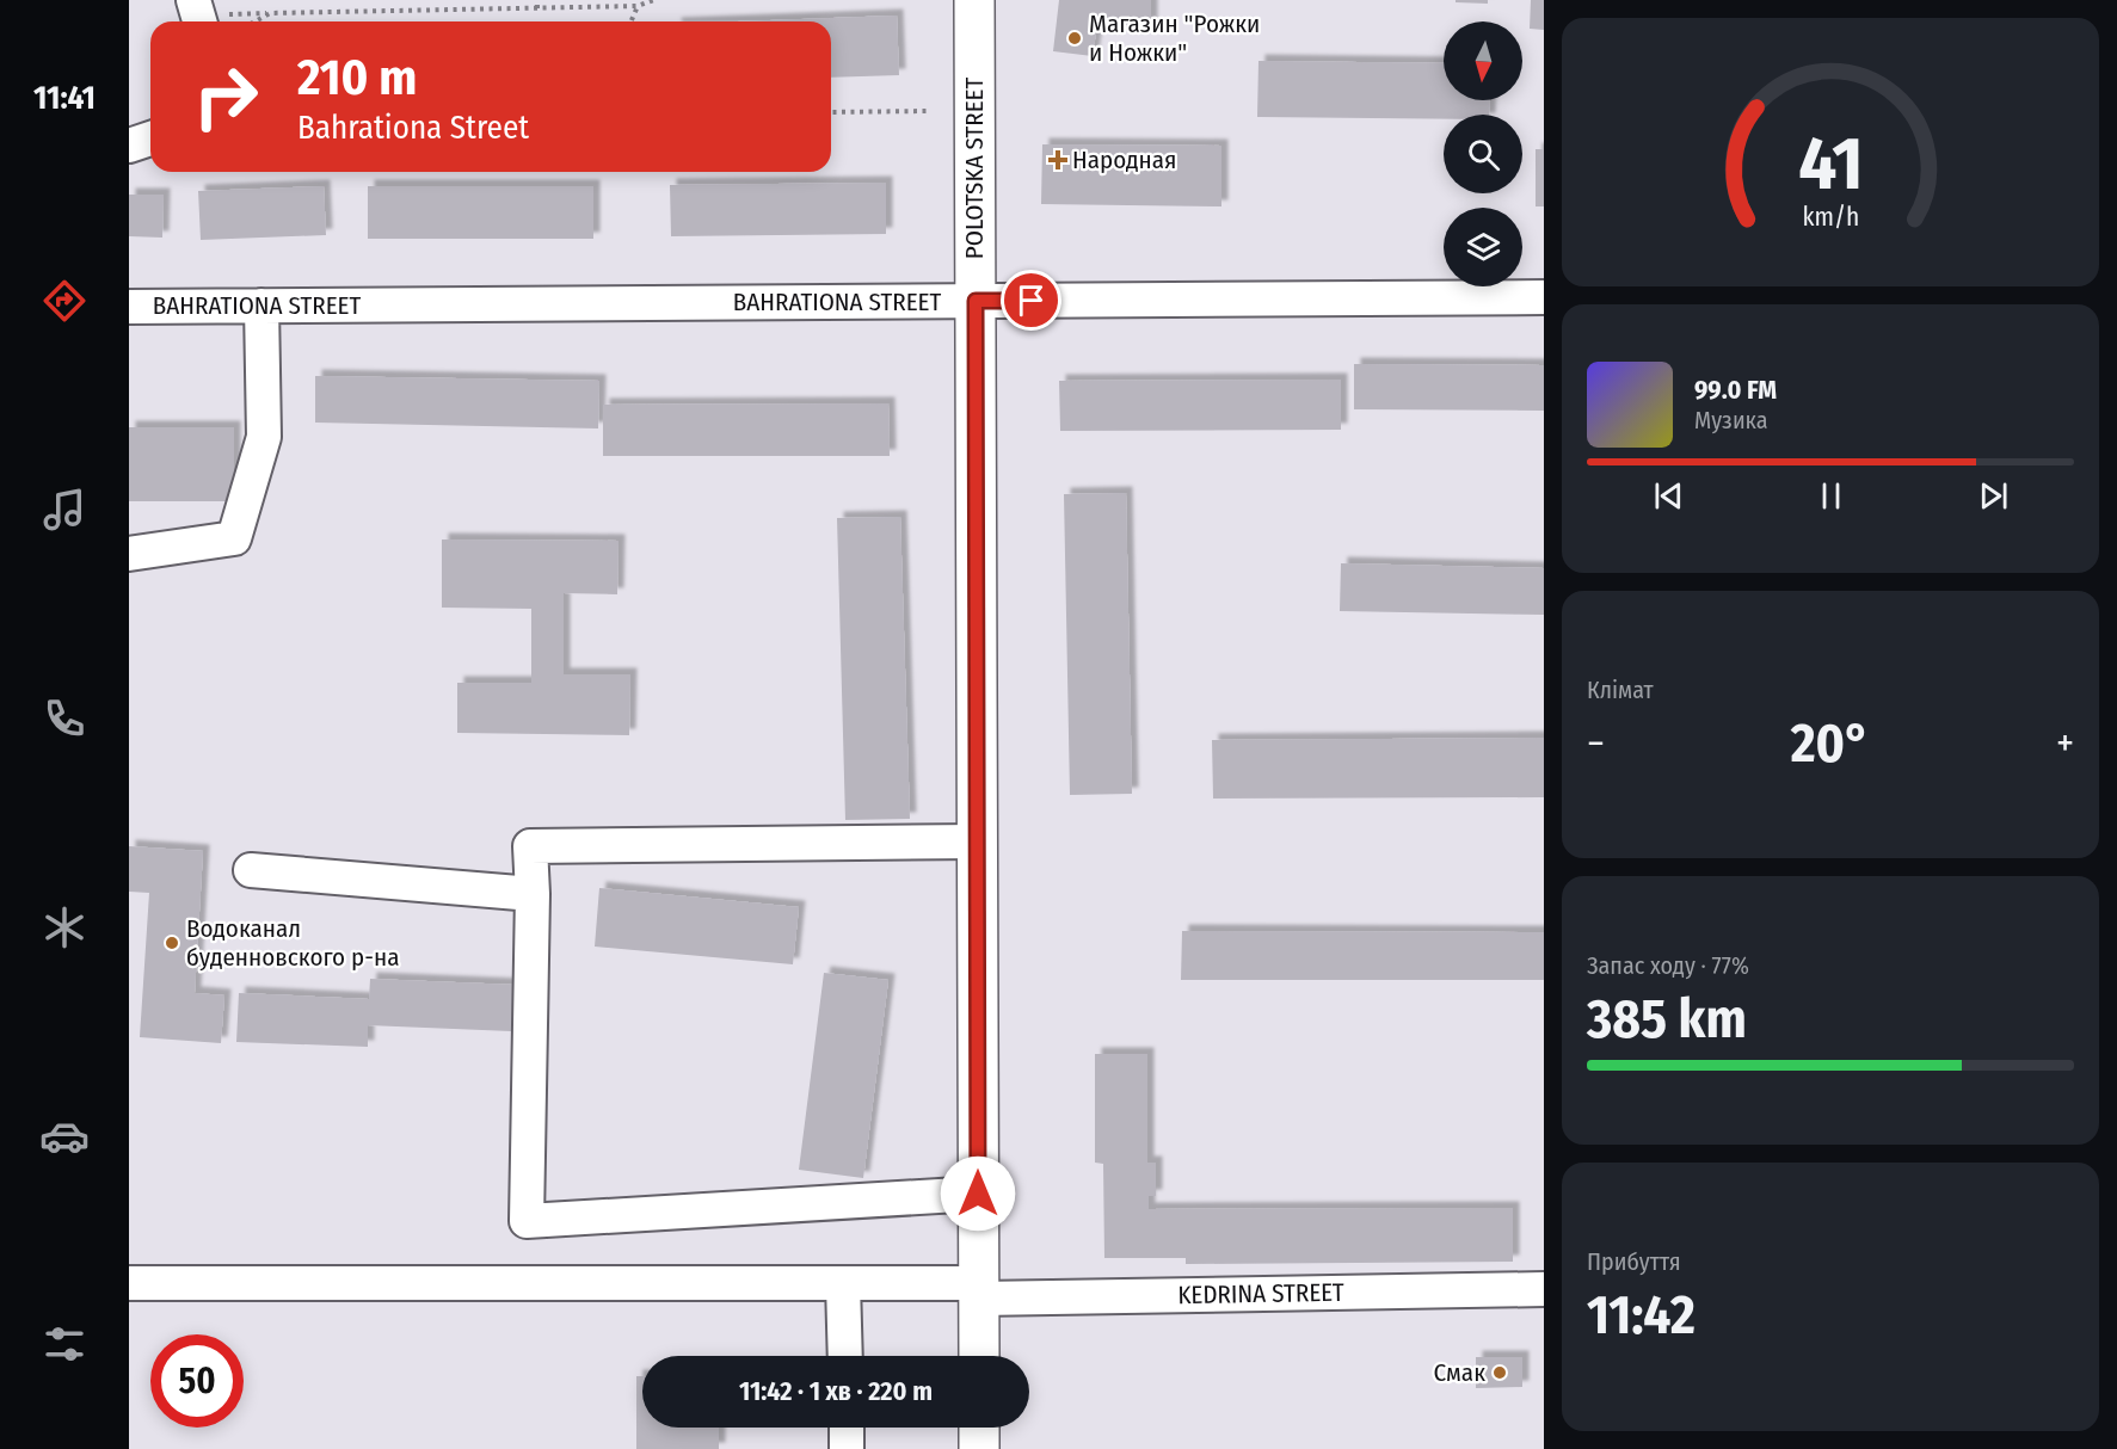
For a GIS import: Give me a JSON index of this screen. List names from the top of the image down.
{
  "streets": {
    "main road": ["POLOTSKA STREET"],
    "street": ["BAHRATIONA STREET", "KEDRINA STREET"]
  },
  "crossings": [
    ["POLOTSKA STREET", "BAHRATIONA STREET"],
    ["POLOTSKA STREET", "KEDRINA STREET"]
  ],
  "places": {
    "other": ["Магазин \"Рожки и Ножки\"", "Водоканал буденновского р-на", "Смак"],
    "health": ["Народная"]
  },
  "north": "bottom",
  "page": {
    "tabs": "11:41",
    "turn": ["210 m", "Bahrationa Street"],
    "song": ["99.0 FM", "Музика"],
    "tile": [
      "Клімат",
      ["Запас ходу · 77%", "385 km"],
      ["Прибуття", "11:42"]
    ],
    "heat": ["−", "20°", "+"],
    "limit": "50",
    "trip": "11:42 · 1 хв · 220 m",
    "gauge": ["41", "km/h"]
  }
}
